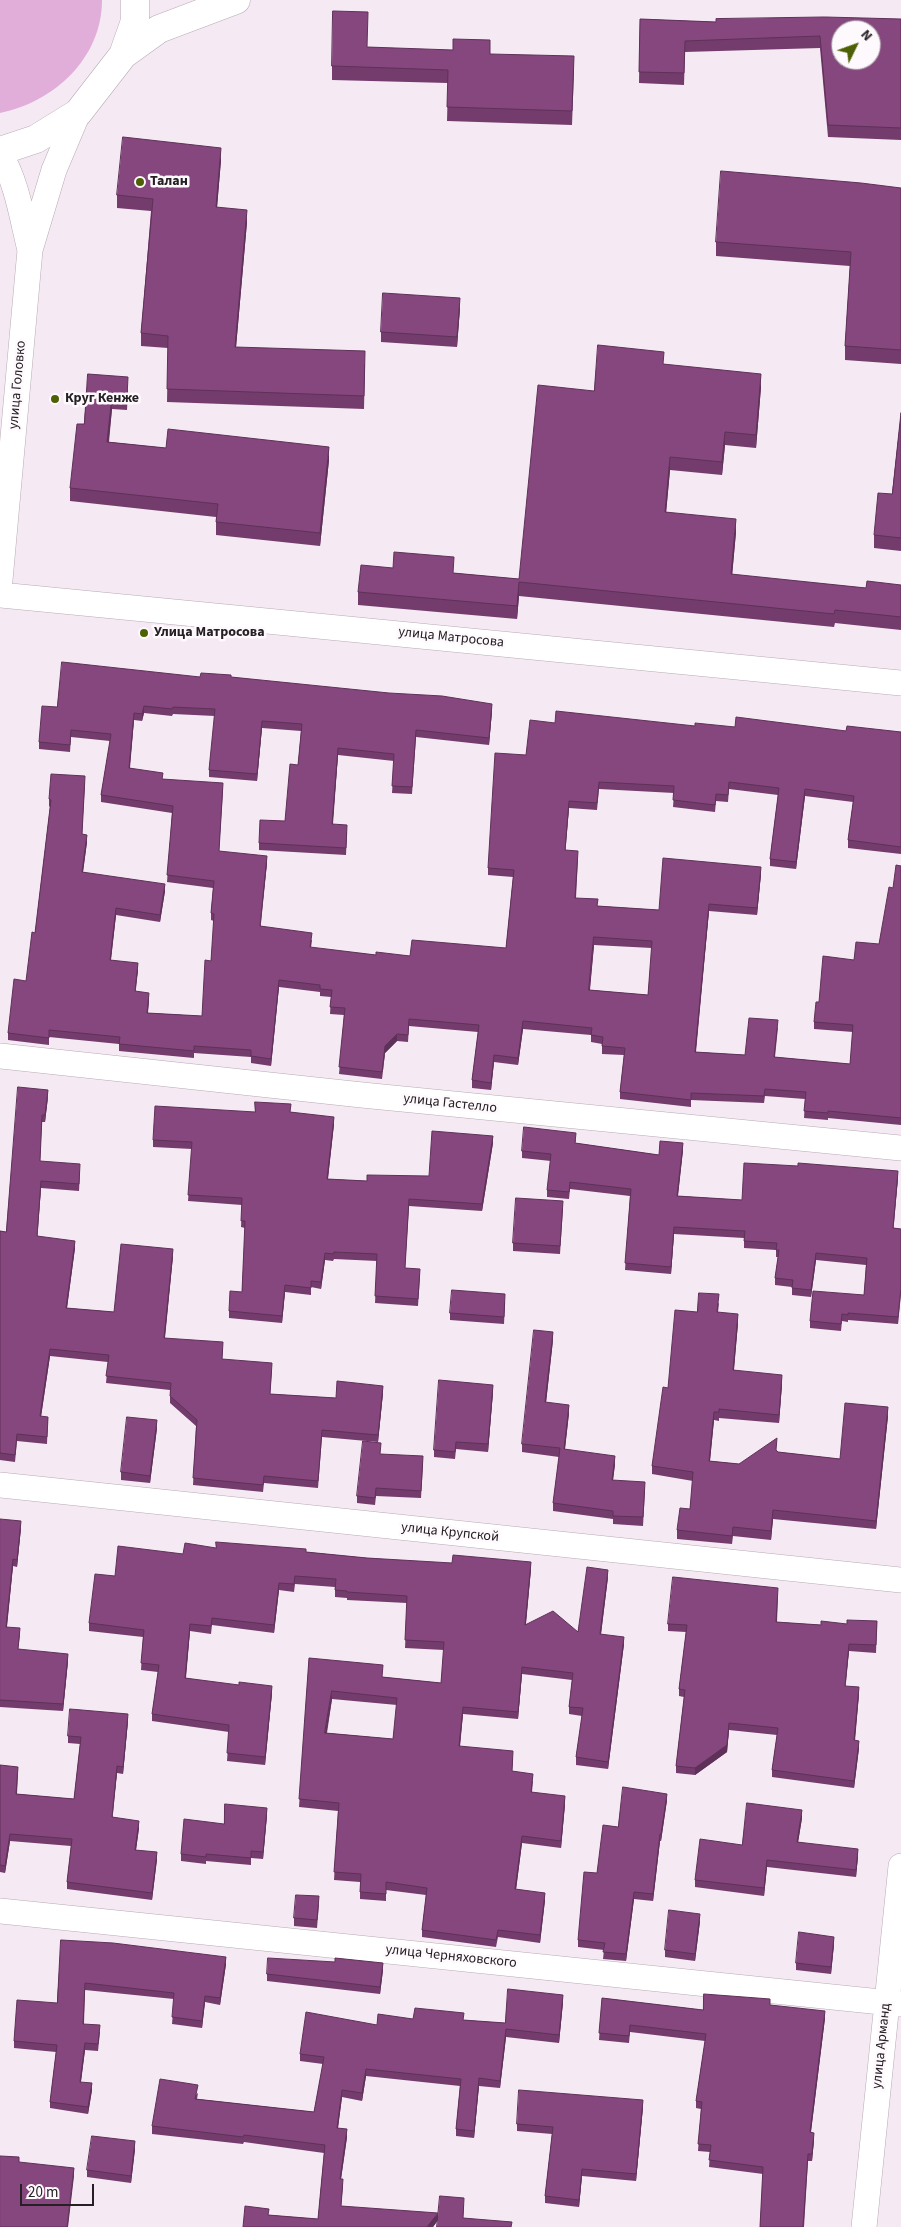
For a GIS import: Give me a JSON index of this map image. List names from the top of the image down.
{
  "streets": {
    "street": [
      "улица Головко",
      "улица Матросова",
      "улица Гастелло",
      "улица Крупской",
      "улица Черняховского",
      "улица Арманд"
    ]
  },
  "crossings": [
    ["улица Черняховского", "улица Арманд"]
  ],
  "places": ["Талан", "Круг Кенже", "Улица Матросова"],
  "scale_bar": "20 m",
  "north": "top right"
}
